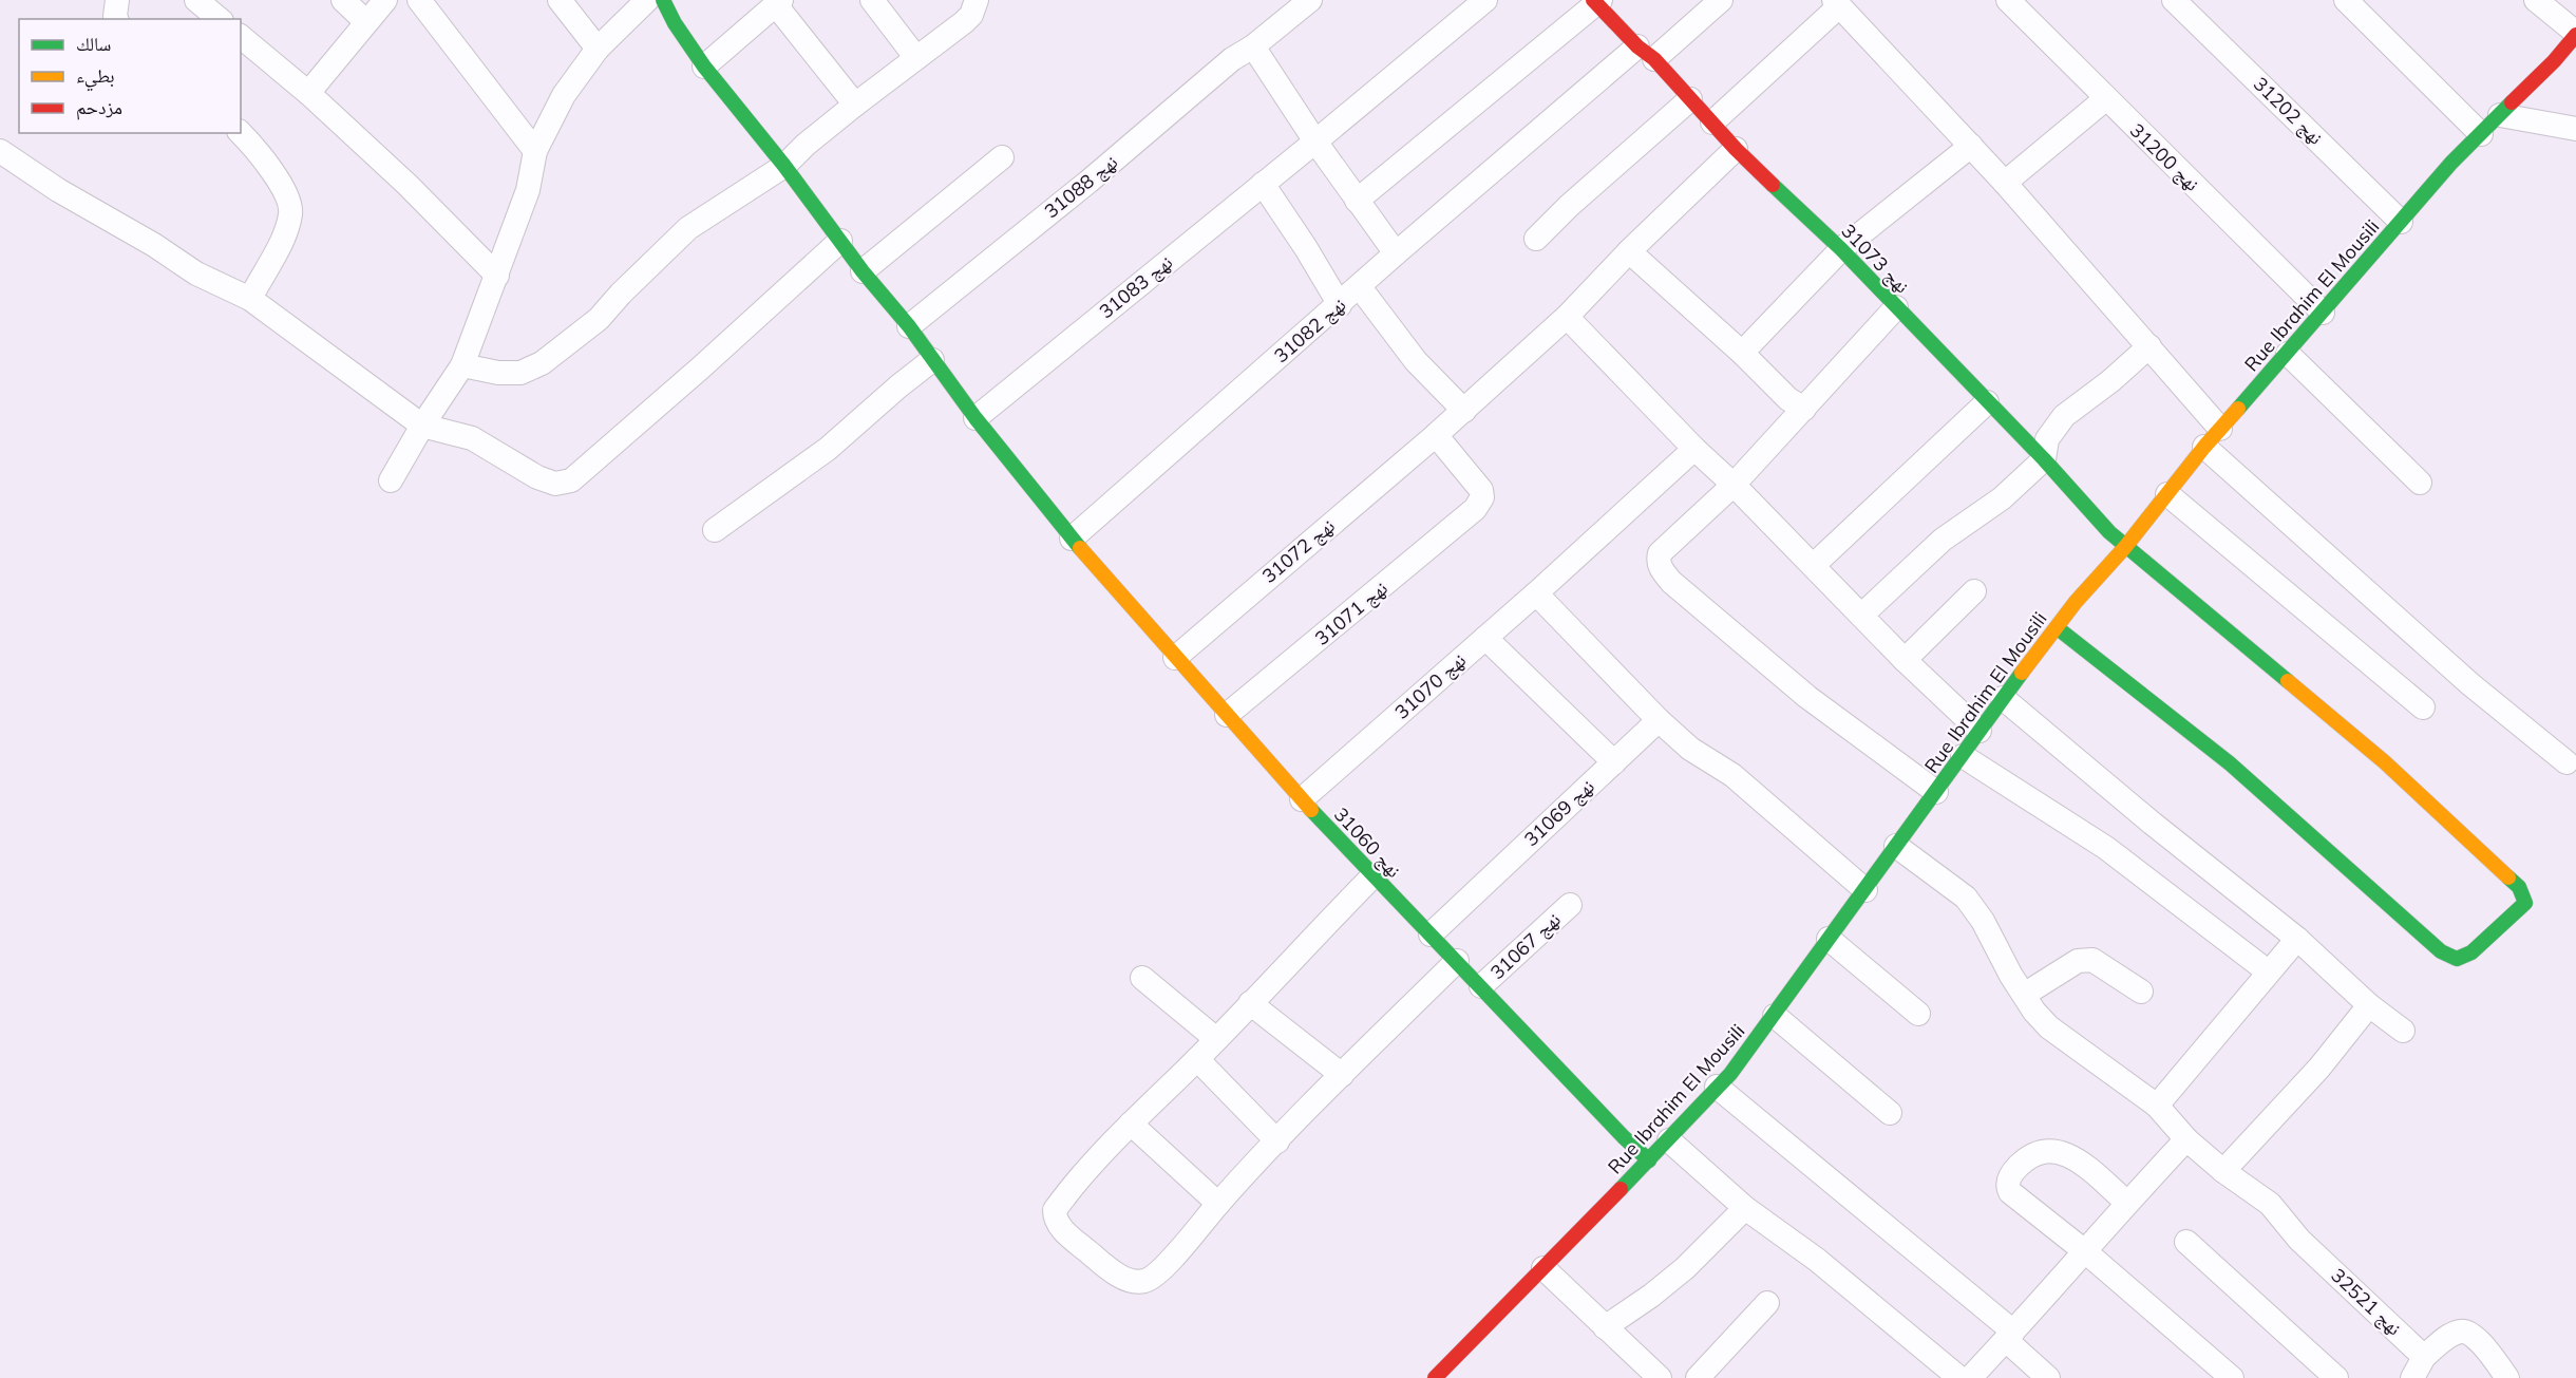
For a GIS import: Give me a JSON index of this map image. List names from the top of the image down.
{
  "streets": {
    "street": [
      "نهج 31202",
      "نهج 31200",
      "نهج 31088",
      "نهج 31073",
      "نهج 31083",
      "Rue Ibrahim El Mousili",
      "نهج 31082",
      "نهج 31072",
      "نهج 31071",
      "نهج 31070",
      "نهج 31069",
      "نهج 31060",
      "نهج 31067",
      "نهج 32521"
    ]
  },
  "crossings": [
    ["نهج 31202", "Rue Ibrahim El Mousili"],
    ["نهج 31200", "Rue Ibrahim El Mousili"],
    ["نهج 31073", "Rue Ibrahim El Mousili"],
    ["نهج 31073", "نهج 31082"],
    ["نهج 31073", "نهج 31072"],
    ["نهج 31083", "نهج 31060"],
    ["Rue Ibrahim El Mousili", "نهج 31060"],
    ["Rue Ibrahim El Mousili", "نهج 32521"],
    ["نهج 31082", "نهج 31060"],
    ["نهج 31072", "نهج 31071"],
    ["نهج 31072", "نهج 31060"],
    ["نهج 31071", "نهج 31060"],
    ["نهج 31070", "نهج 31060"],
    ["نهج 31069", "نهج 31060"],
    ["نهج 31060", "نهج 31067"]
  ],
  "legend": ["سالك", "بطيء", "مزدحم"]
}
